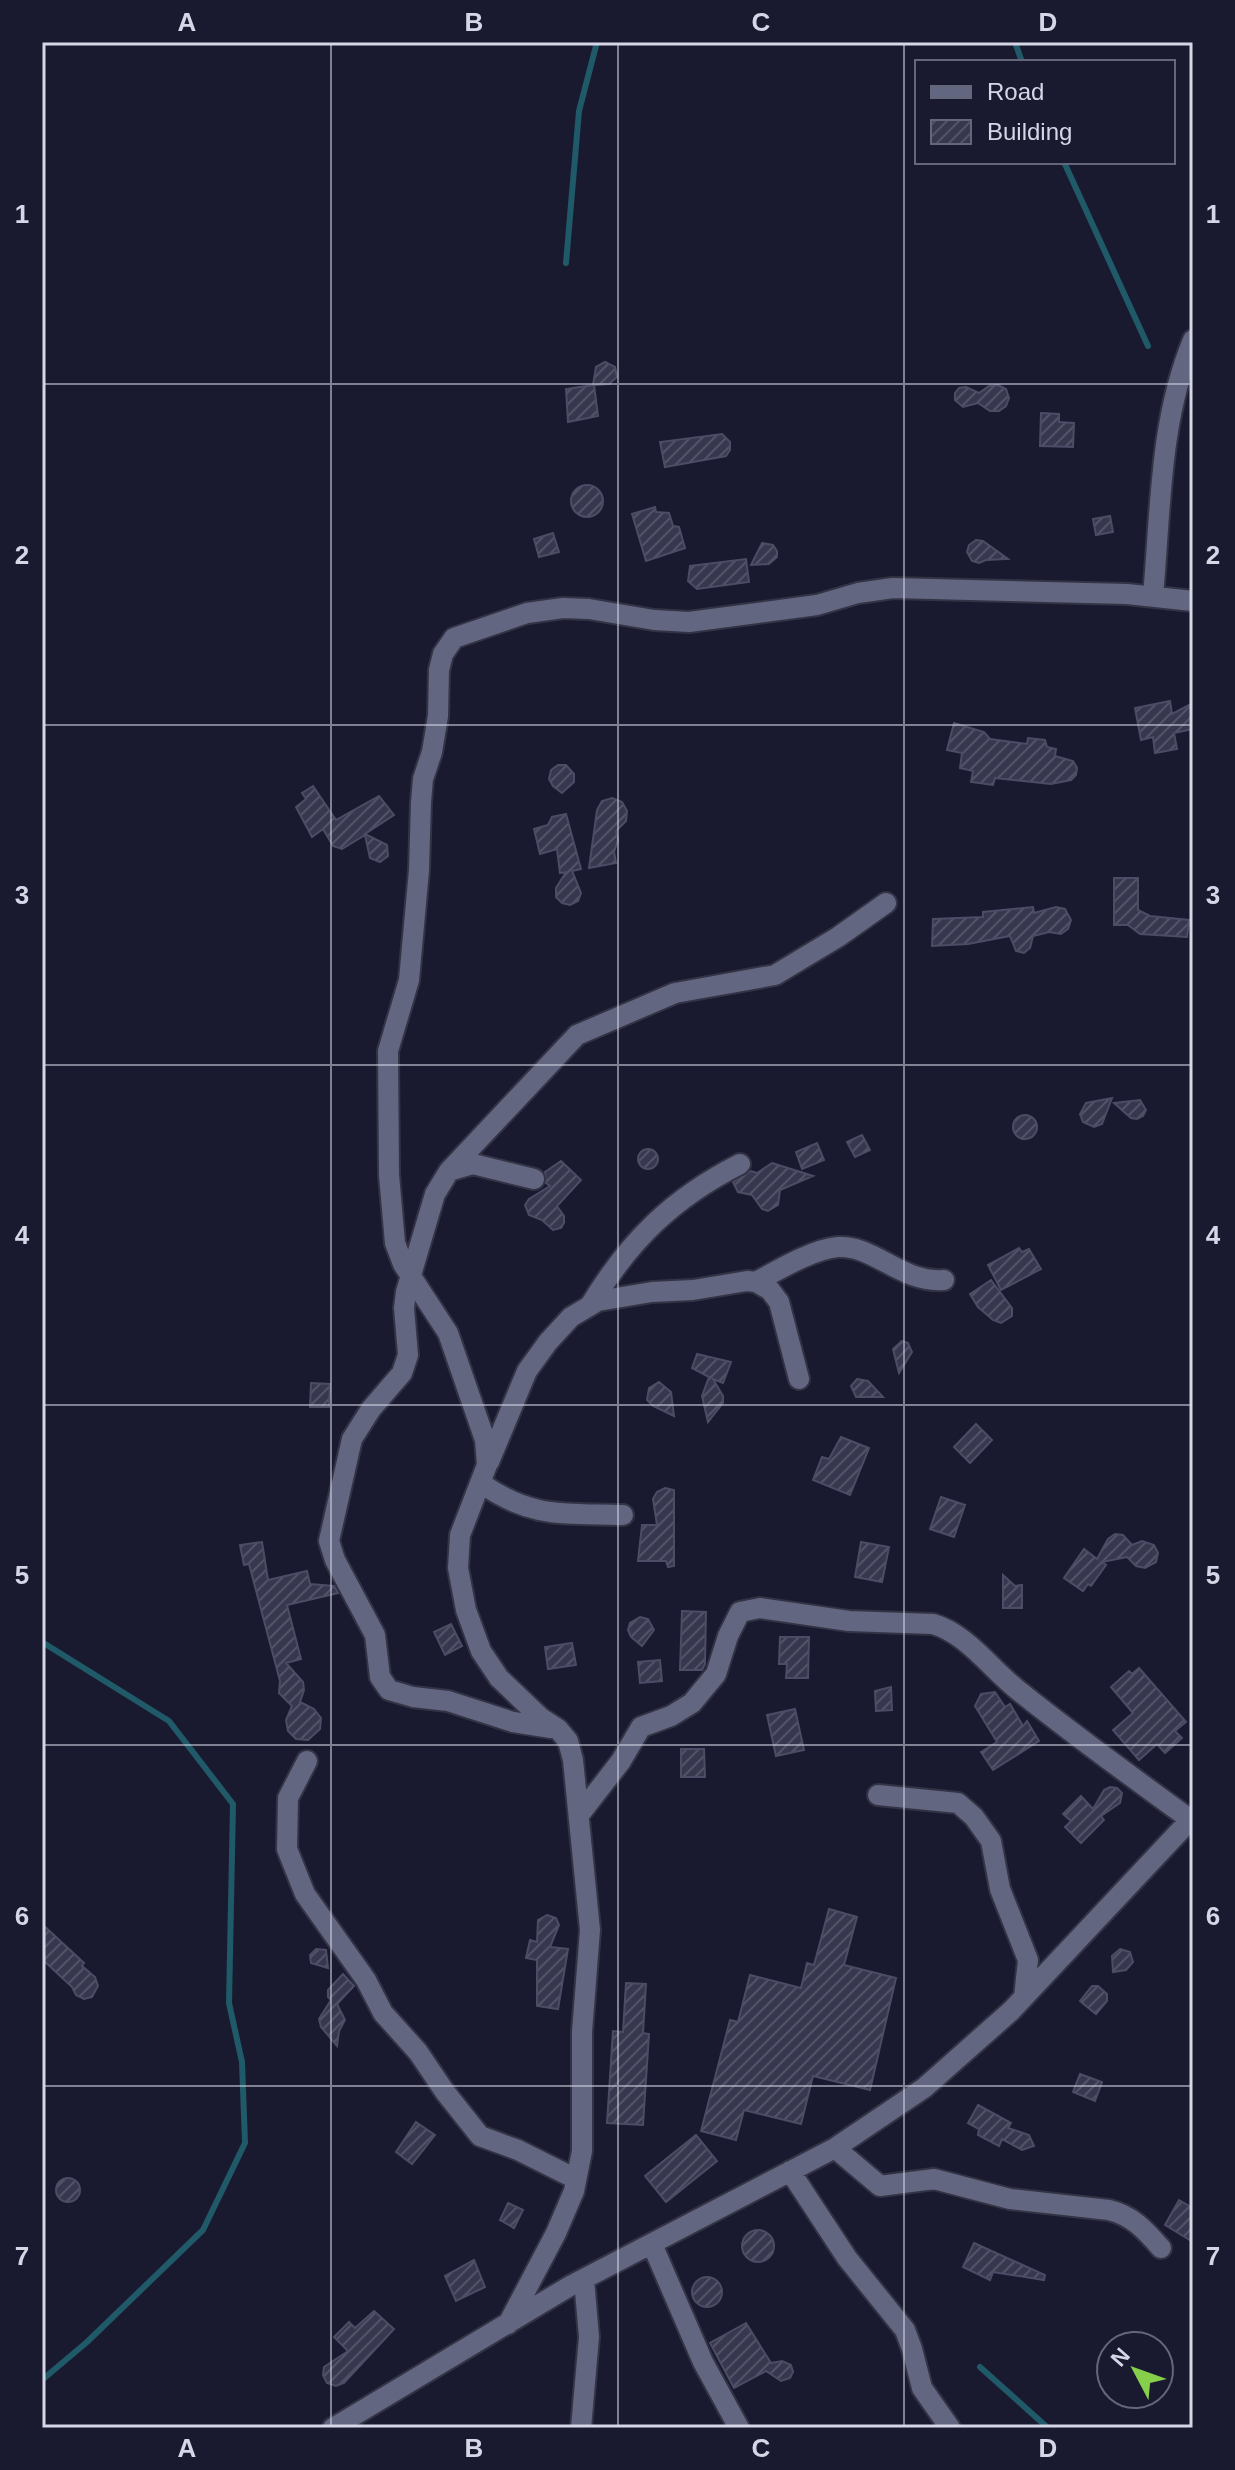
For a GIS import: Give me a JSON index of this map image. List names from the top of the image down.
{
  "legend": ["Road", "Building"],
  "north": "top left",
  "grid": {
    "columns": [
      "A",
      "B",
      "C",
      "D"
    ],
    "rows": [
      "1",
      "2",
      "3",
      "4",
      "5",
      "6",
      "7"
    ]
  }
}
